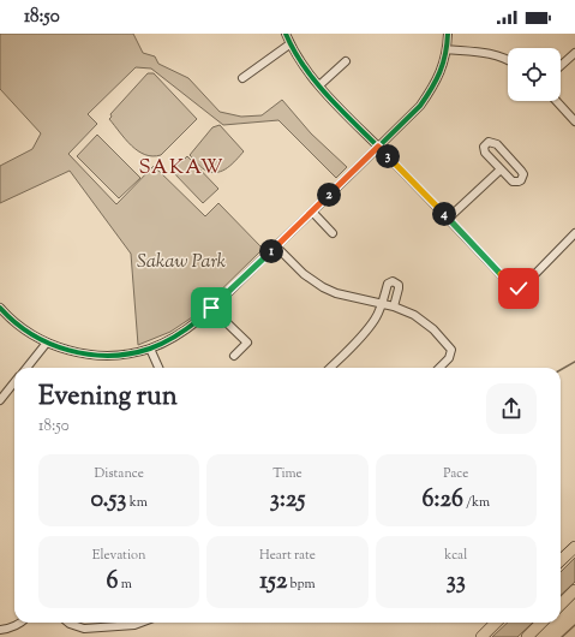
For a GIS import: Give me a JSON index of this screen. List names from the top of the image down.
{
  "districts": ["SAKAW"],
  "parks": ["Sakaw Park"],
  "page": {
    "status": "18:50",
    "pins": [
      "3",
      "2",
      "4",
      "1"
    ],
    "heading": ["Evening run", "18:50"],
    "stats": [
      ["Distance", "0.53 km"],
      ["Time", "3:25"],
      ["Pace", "6:26 /km"],
      ["Elevation", "6 m"],
      ["Heart rate", "152 bpm"],
      ["kcal", "33"]
    ]
  }
}
